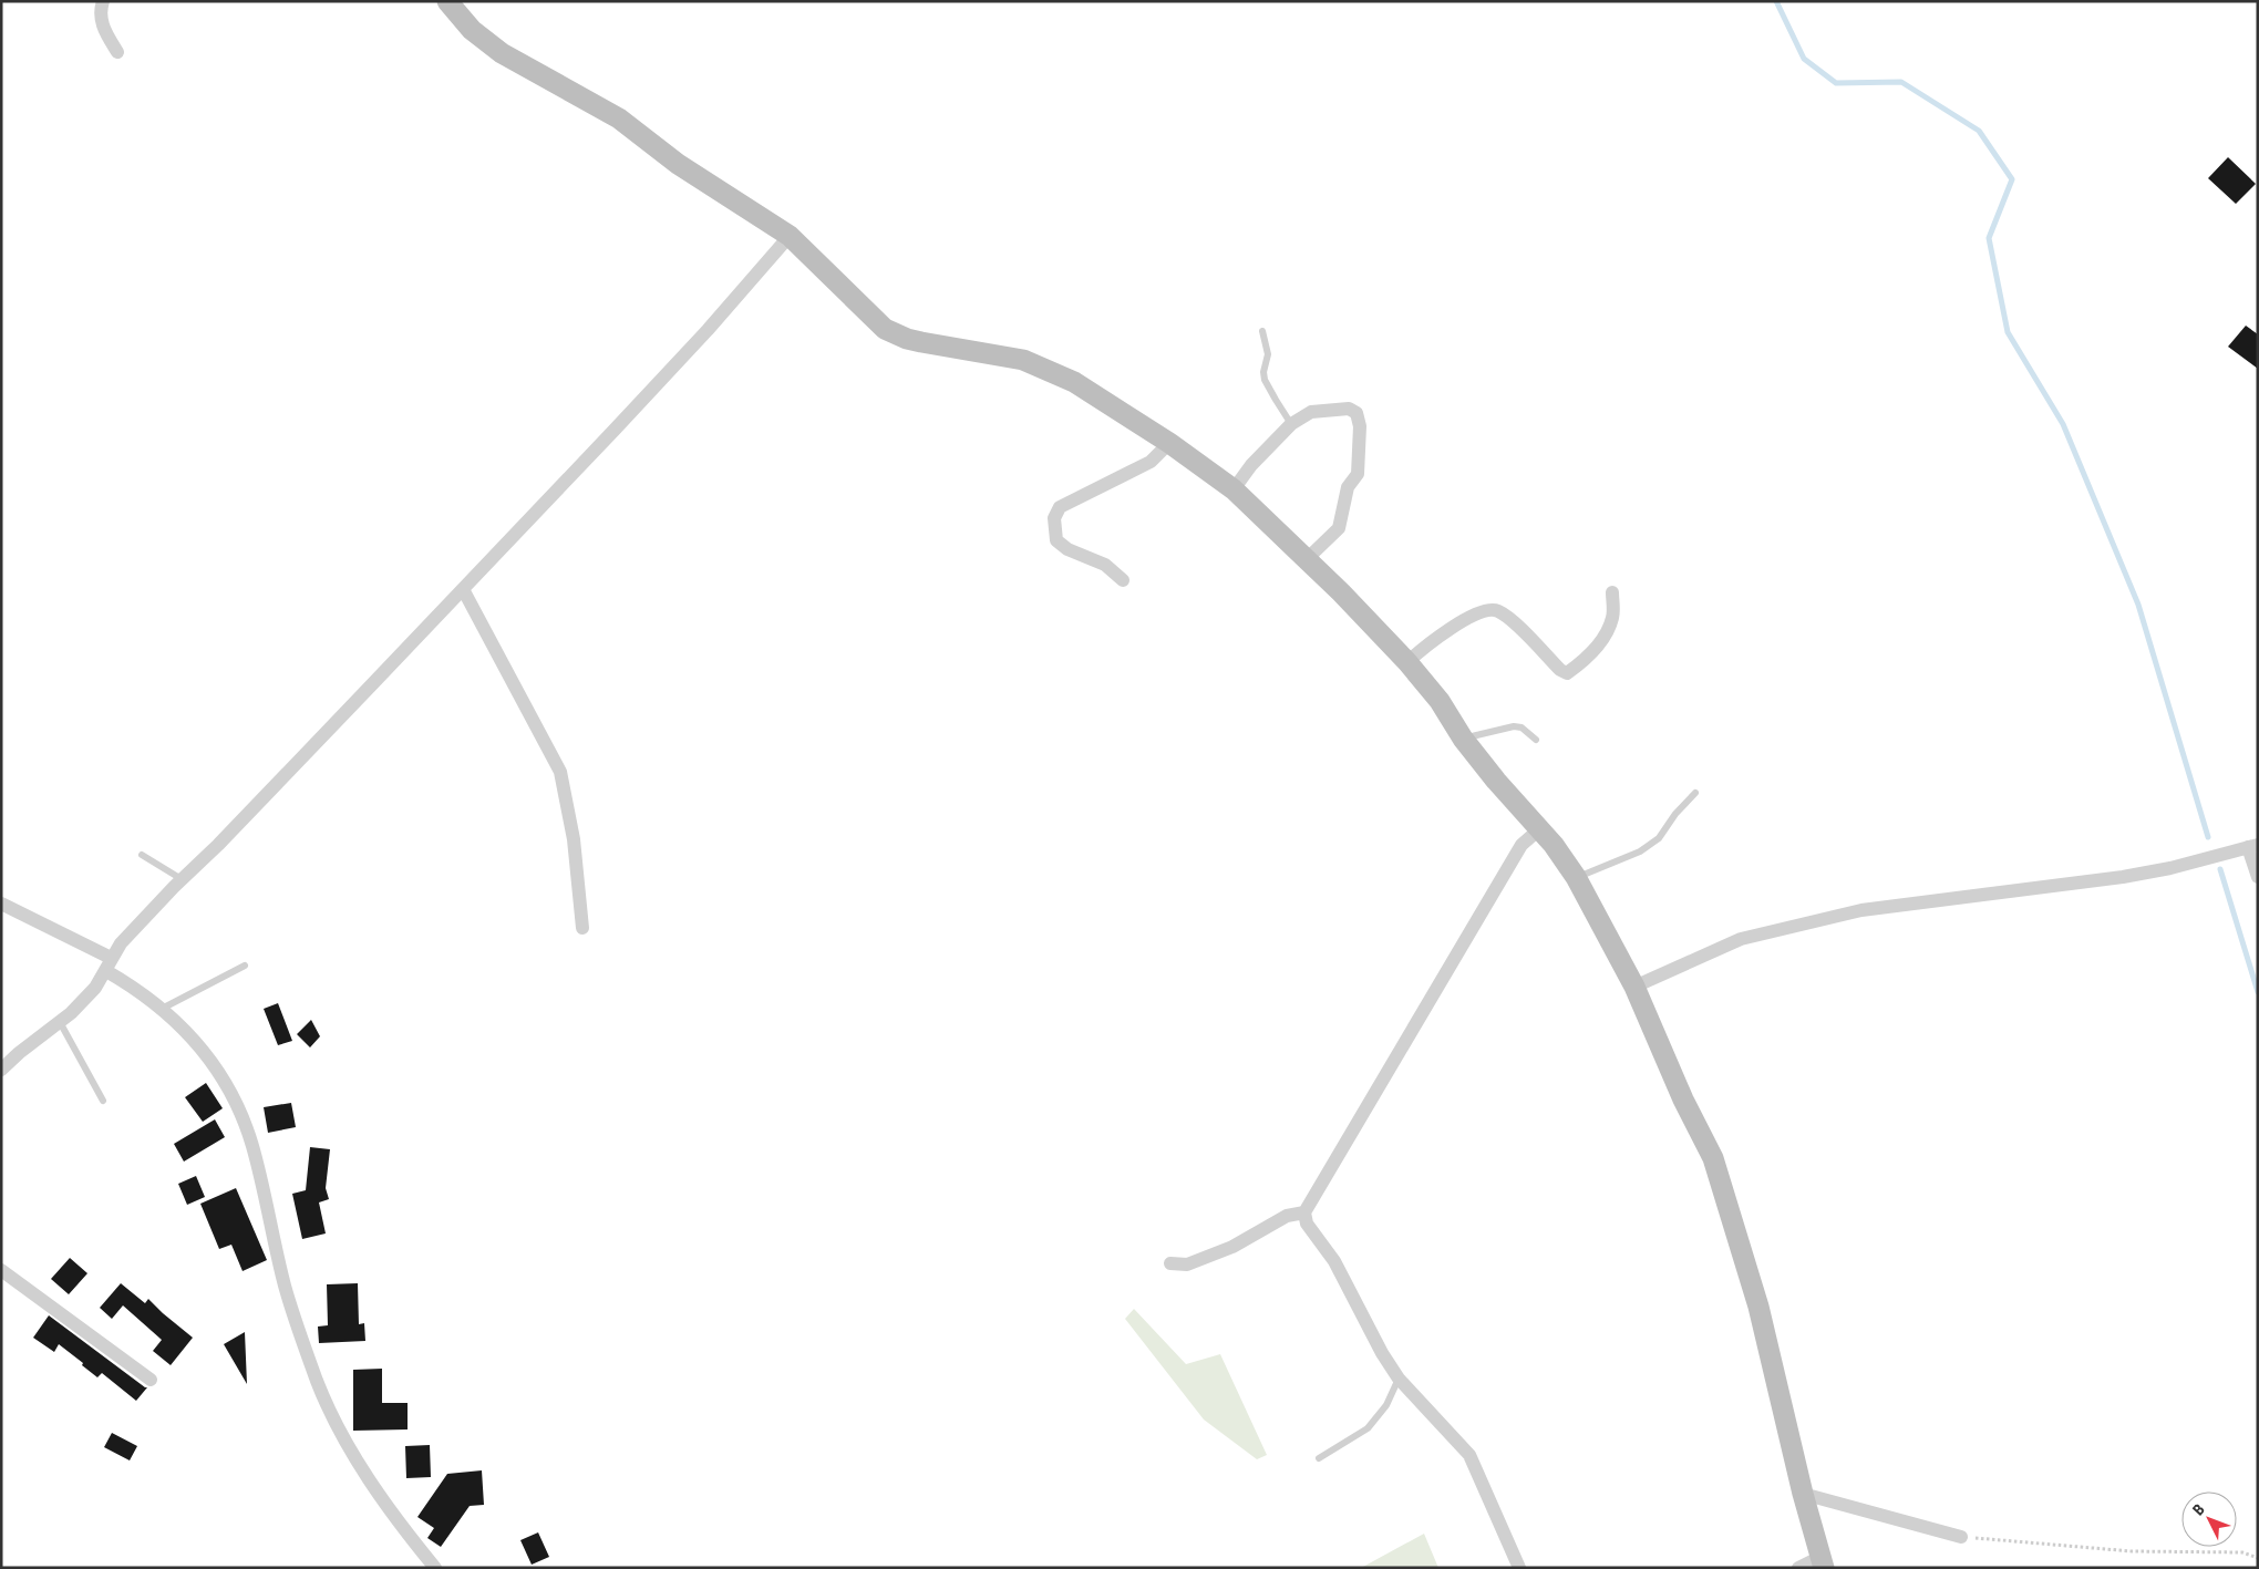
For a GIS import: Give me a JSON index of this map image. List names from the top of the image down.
{
  "north": "top left"
}
